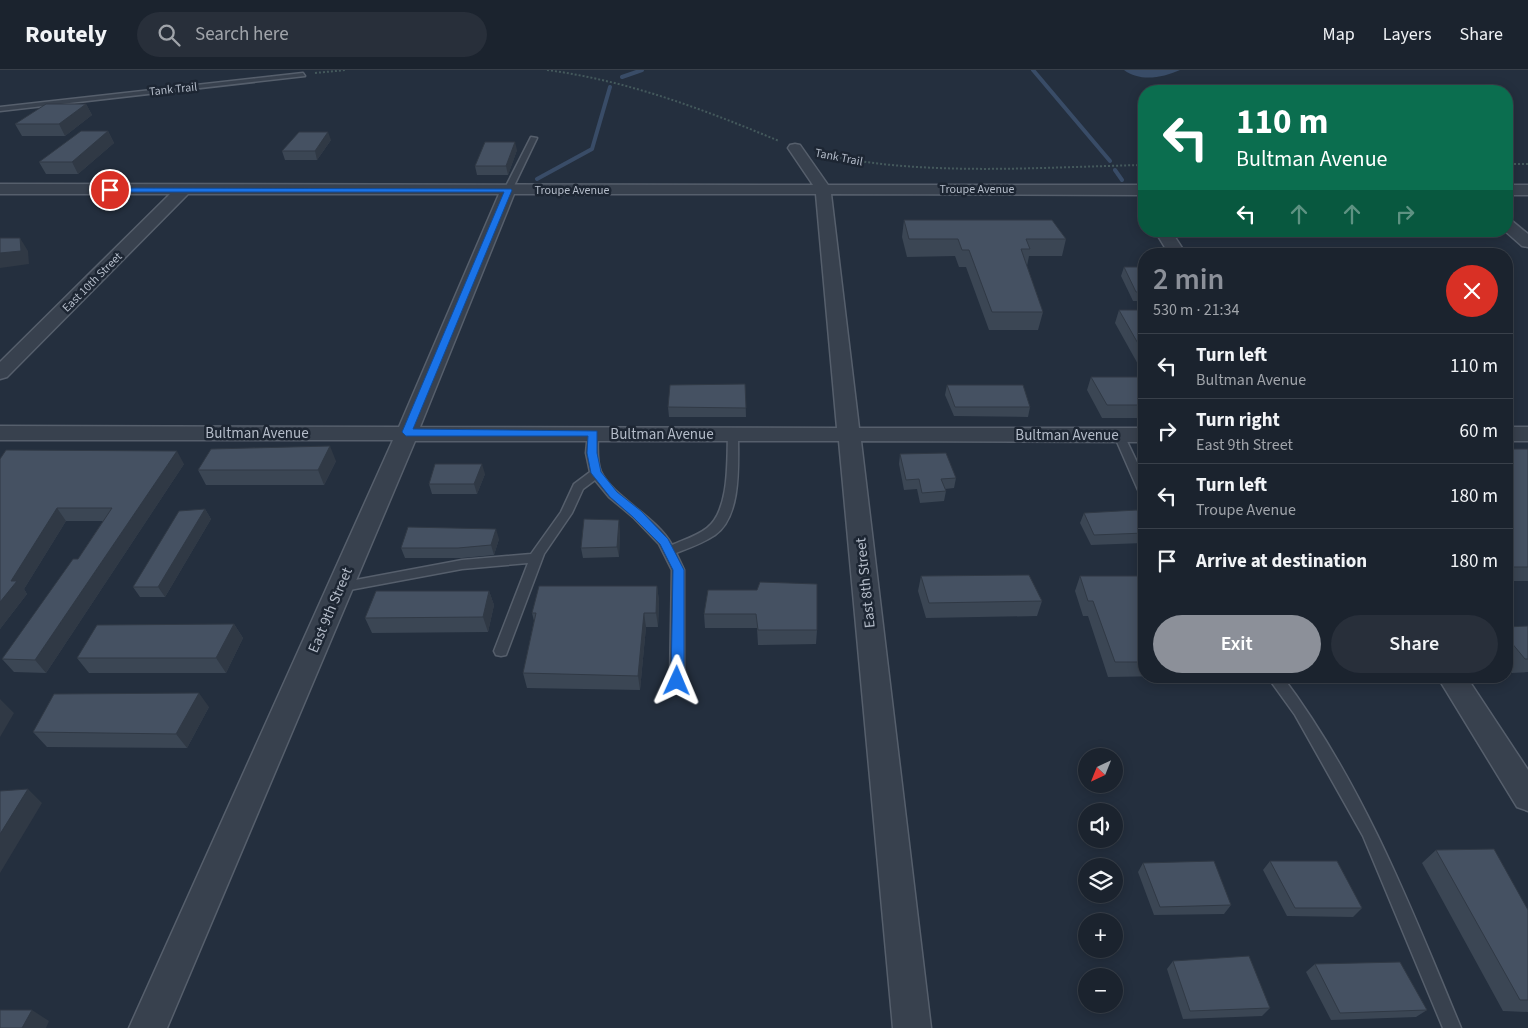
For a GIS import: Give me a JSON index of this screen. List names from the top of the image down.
{
  "streets": {
    "street": [
      "Troupe Avenue",
      "East 10th Street",
      "Bultman Avenue",
      "East 8th Street",
      "East 9th Street"
    ],
    "lane": ["Tank Trail"]
  },
  "crossings": [
    ["Tank Trail", "East 8th Street"],
    ["Troupe Avenue", "East 10th Street"],
    ["Troupe Avenue", "East 8th Street"],
    ["Troupe Avenue", "East 9th Street"],
    ["Bultman Avenue", "East 8th Street"],
    ["Bultman Avenue", "East 9th Street"]
  ],
  "north": "bottom left",
  "page": {
    "header": "Routely",
    "search": "Search here",
    "nav": ["Map", "Layers", "Share"],
    "turn": ["110 m", "Bultman Avenue"],
    "heading": ["2 min", "530 m · 21:34"],
    "list": [
      {
        "name": "Turn left",
        "note": "Bultman Avenue",
        "value": "110 m"
      },
      {
        "name": "Turn right",
        "note": "East 9th Street",
        "value": "60 m"
      },
      {
        "name": "Turn left",
        "note": "Troupe Avenue",
        "value": "180 m"
      },
      {
        "name": "Arrive at destination",
        "value": "180 m"
      }
    ],
    "buttons": ["Exit", "Share"],
    "map_buttons": ["+", "−"]
  }
}
